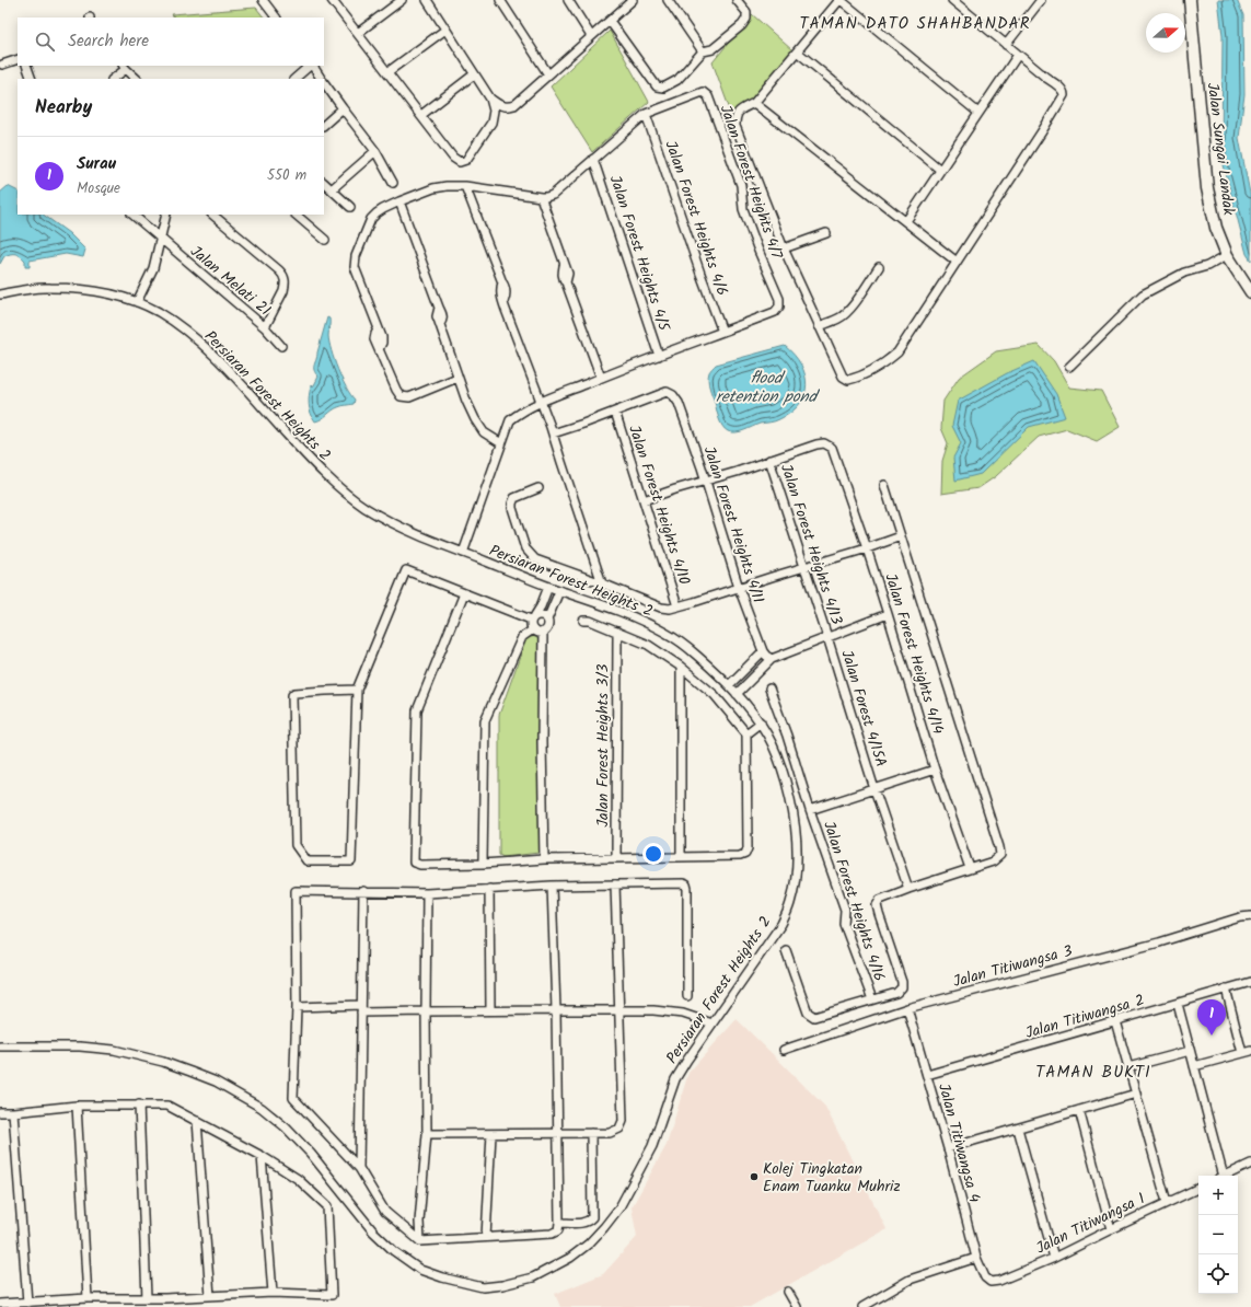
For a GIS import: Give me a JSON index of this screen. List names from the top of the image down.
{
  "streets": {
    "street": [
      "Jalan Sungai Landak",
      "Jalan Forest Heights 4/7",
      "Jalan Forest Heights 4/6",
      "Jalan Forest Heights 4/5",
      "Jalan Melati 21",
      "Persiaran Forest Heights 2",
      "Jalan Forest Heights 4/10",
      "Jalan Forest Heights 4/11",
      "Jalan Forest Heights 4/13",
      "Jalan Forest Heights 4/14",
      "Jalan Forest 4/15A",
      "Jalan Forest Heights 3/3",
      "Jalan Forest Heights 4/16",
      "Jalan Titiwangsa 3",
      "Jalan Titiwangsa 2",
      "Jalan Titiwangsa 4",
      "Jalan Titiwangsa 1"
    ]
  },
  "crossings": [
    ["Jalan Forest Heights 4/7", "Jalan Forest Heights 4/6"],
    ["Jalan Forest Heights 4/10", "Jalan Forest Heights 4/11"],
    ["Jalan Forest Heights 4/13", "Jalan Forest Heights 4/14"],
    ["Jalan Forest Heights 4/13", "Jalan Forest 4/15A"],
    ["Jalan Titiwangsa 3", "Jalan Titiwangsa 4"],
    ["Jalan Titiwangsa 2", "Jalan Titiwangsa 4"],
    ["Jalan Titiwangsa 4", "Jalan Titiwangsa 1"]
  ],
  "districts": ["TAMAN DATO SHAHBANDAR", "TAMAN BUKTI"],
  "water": ["flood retention pond"],
  "places": ["Kolej Tingkatan Enam Tuanku Muhriz"],
  "north": "right",
  "page": {
    "search": "Search here",
    "heading": "Nearby",
    "list": [
      {
        "mark": "1",
        "name": "Surau",
        "note": "Mosque",
        "value": "550 m"
      }
    ],
    "pins": "1",
    "map_buttons": ["+", "−"]
  }
}
